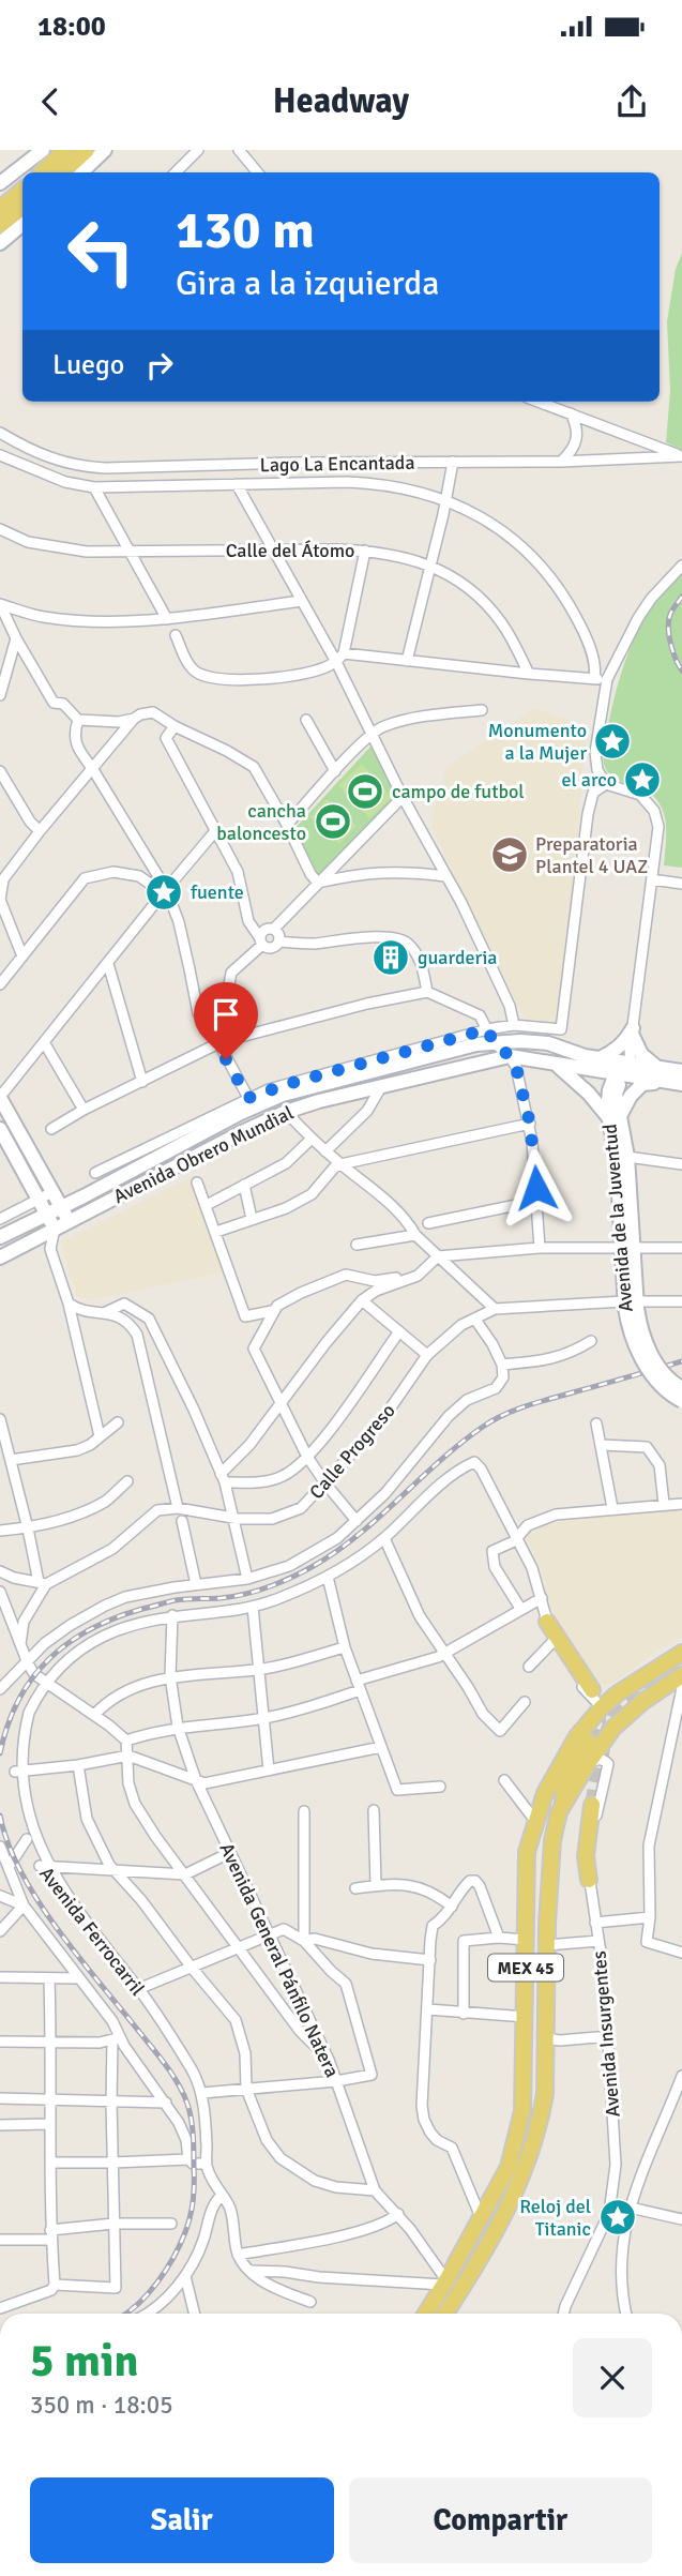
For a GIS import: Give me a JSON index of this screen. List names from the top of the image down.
{
  "streets": {
    "main road": ["Avenida Obrero Mundial", "Avenida de la Juventud", "MEX 45"],
    "street": [
      "Lago La Encantada",
      "Calle del Átomo",
      "Calle Progreso",
      "Avenida Ferrocarril",
      "Avenida General Pánfilo Natera",
      "Avenida Insurgentes"
    ]
  },
  "crossings": [
    ["Avenida Obrero Mundial", "Avenida de la Juventud"],
    ["Avenida de la Juventud", "Calle Progreso"],
    ["Avenida Ferrocarril", "Avenida General Pánfilo Natera"],
    ["Avenida General Pánfilo Natera", "MEX 45"],
    ["MEX 45", "Avenida Insurgentes"]
  ],
  "places": {
    "place": [
      "Monumento a la Mujer",
      "el arco",
      "fuente",
      "Reloj del Titanic"
    ],
    "sports": ["campo de futbol", "cancha baloncesto"],
    "school or university": ["Preparatoria Plantel 4 UAZ"],
    "building": ["guarderia"]
  },
  "page": {
    "status": "18:00",
    "header": "Headway",
    "turn": ["130 m", "Gira a la izquierda"],
    "then": "Luego",
    "heading": ["5 min", "350 m · 18:05"],
    "buttons": ["Salir", "Compartir"]
  }
}
